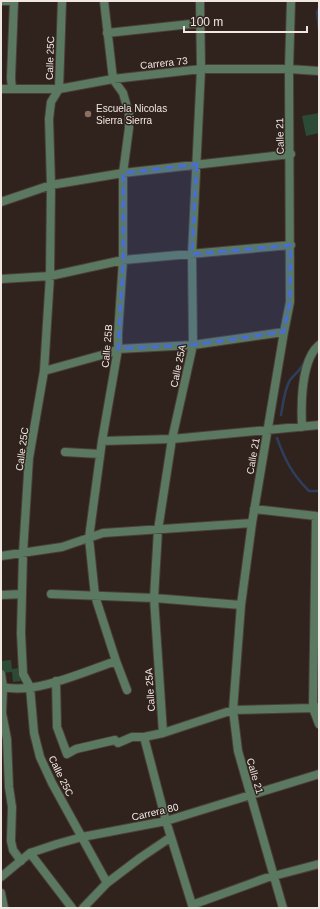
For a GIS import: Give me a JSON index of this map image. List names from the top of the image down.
{
  "streets": {
    "street": [
      "Calle 25C",
      "Carrera 73",
      "Calle 21",
      "Calle 25B",
      "Calle 25A",
      "Carrera 80"
    ]
  },
  "crossings": [
    ["Calle 25C", "Carrera 73"],
    ["Calle 25C", "Carrera 80"],
    ["Carrera 73", "Calle 21"],
    ["Carrera 73", "Calle 25B"],
    ["Carrera 73", "Calle 25A"],
    ["Calle 21", "Carrera 80"]
  ],
  "places": ["Escuela Nicolas Sierra Sierra"],
  "scale_bar": "100 m"
}
